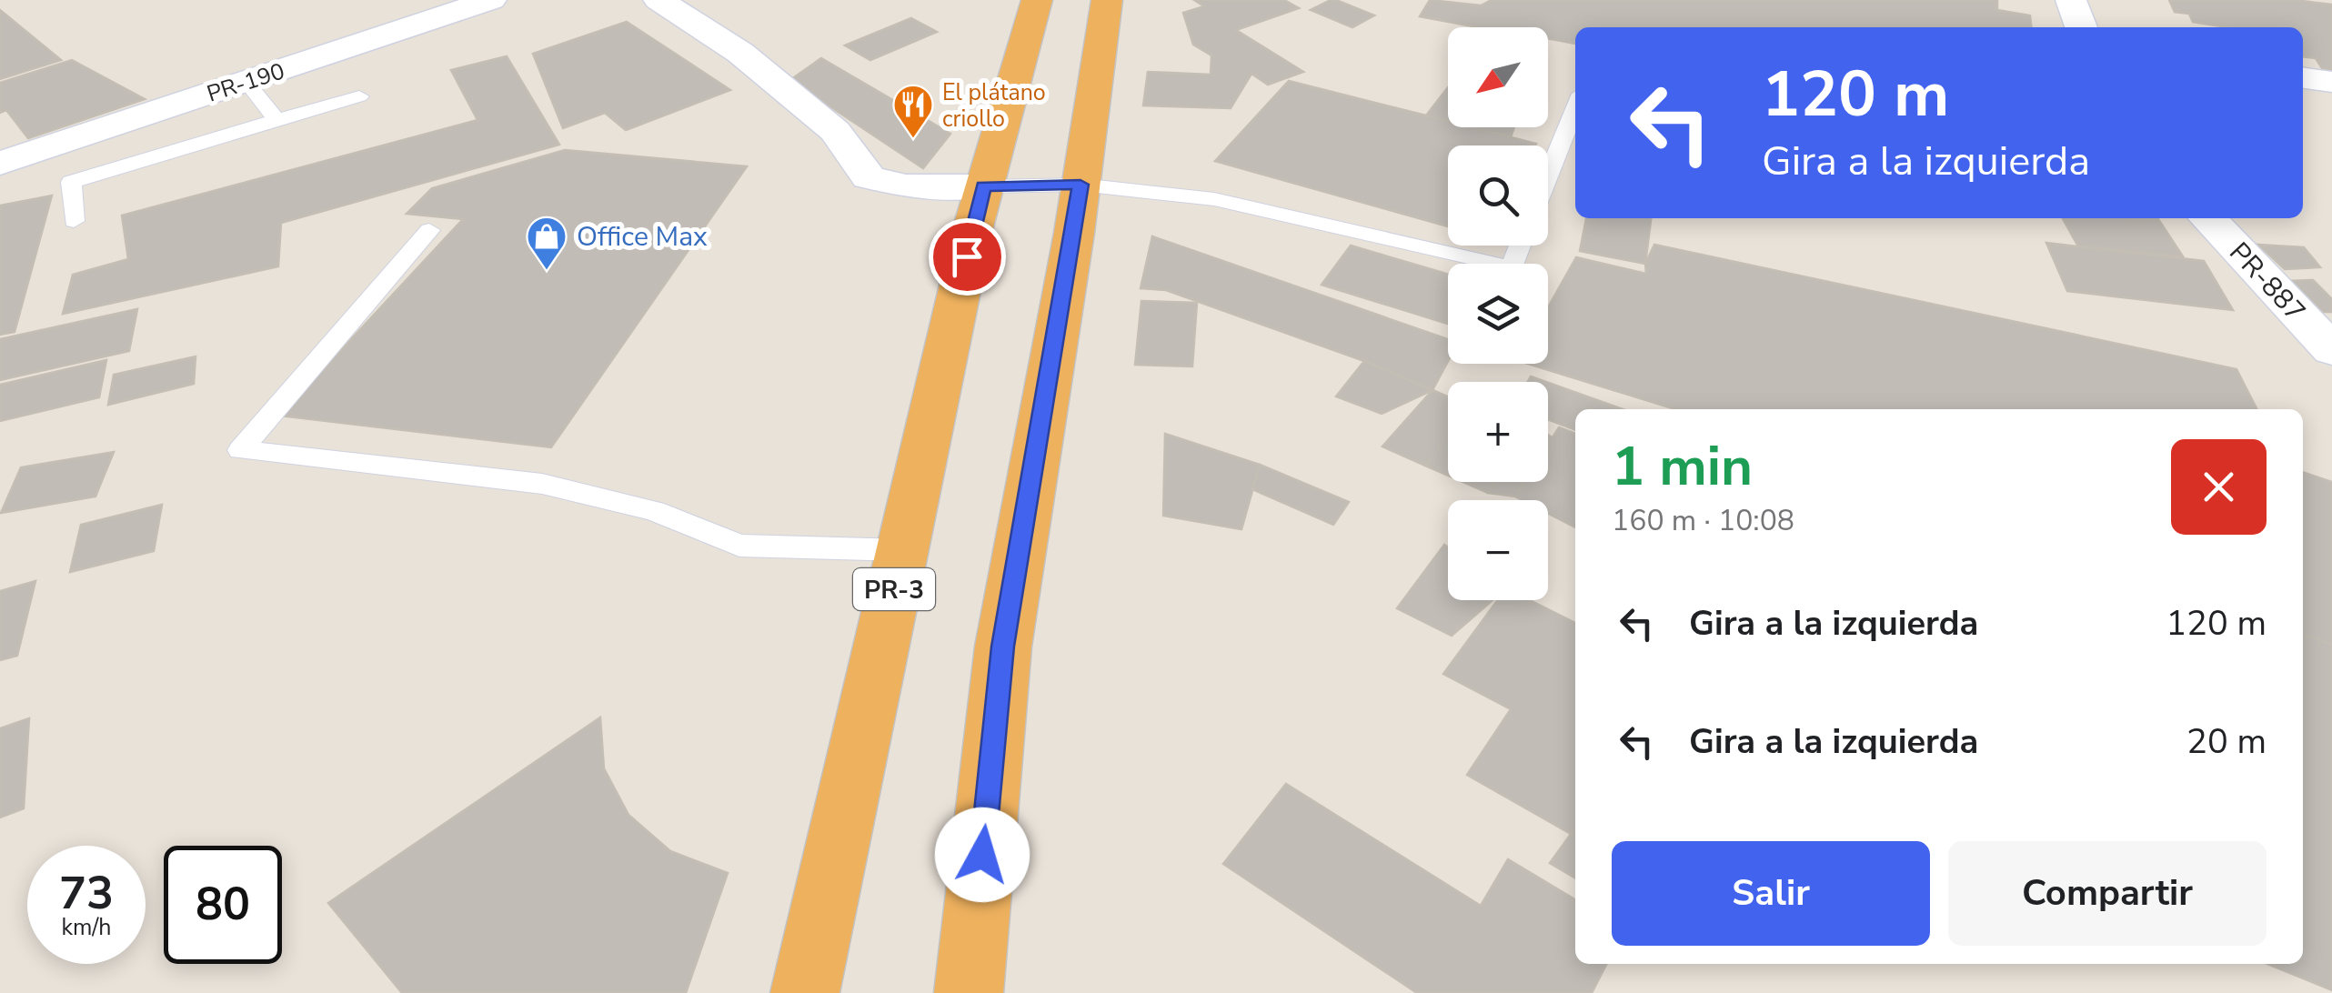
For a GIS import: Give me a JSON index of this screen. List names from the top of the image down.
{
  "streets": {
    "highway": ["PR-3"],
    "street": ["PR-190", "PR-887"]
  },
  "places": {
    "restaurant": ["El plátano criollo"],
    "shop": ["Office Max"]
  },
  "north": "bottom left",
  "page": {
    "map_buttons": ["+", "−"],
    "turn": ["120 m", "Gira a la izquierda"],
    "heading": ["1 min", "160 m · 10:08"],
    "list": [
      {
        "name": "Gira a la izquierda",
        "value": "120 m"
      },
      {
        "name": "Gira a la izquierda",
        "value": "20 m"
      }
    ],
    "buttons": ["Salir", "Compartir"],
    "speed": "73 km/h",
    "limit": "80"
  }
}
